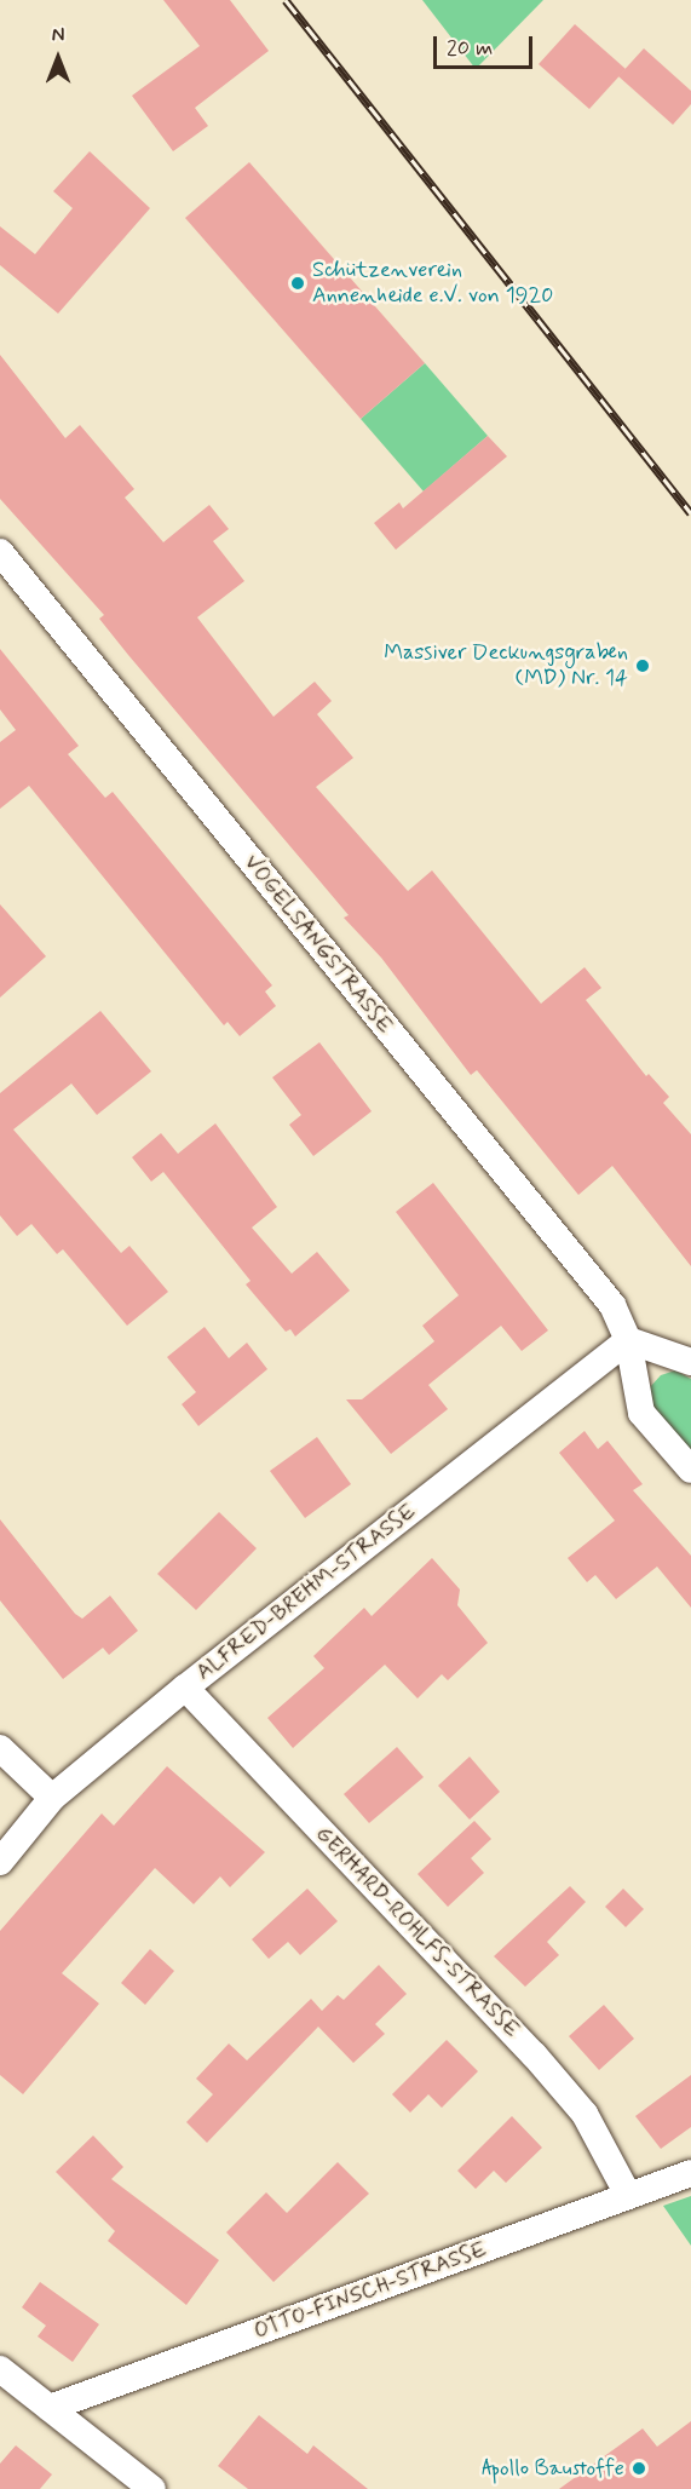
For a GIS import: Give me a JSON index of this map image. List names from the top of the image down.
{
  "streets": {
    "street": [
      "VOGELSANGSTRASSE",
      "ALFRED-BREHM-STRASSE",
      "GERHARD-ROHLFS-STRASSE",
      "OTTO-FINSCH-STRASSE"
    ]
  },
  "crossings": [
    ["VOGELSANGSTRASSE", "ALFRED-BREHM-STRASSE"],
    ["ALFRED-BREHM-STRASSE", "GERHARD-ROHLFS-STRASSE"],
    ["GERHARD-ROHLFS-STRASSE", "OTTO-FINSCH-STRASSE"]
  ],
  "places": ["Schützenverein Annenheide e.V. von 1920", "Massiver Deckungsgraben (MD) Nr. 14", "Apollo Baustoffe"],
  "scale_bar": "20 m",
  "north": "top"
}
